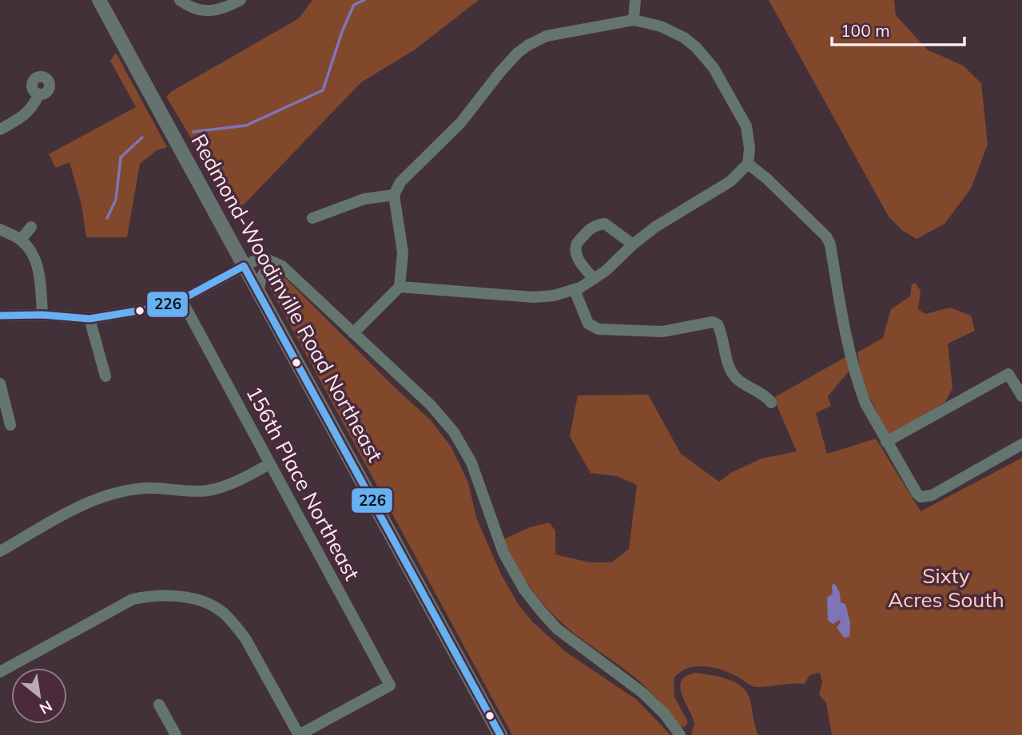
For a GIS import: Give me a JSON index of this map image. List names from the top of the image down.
{
  "streets": {
    "main road": ["Redmond-Woodinville Road Northeast"],
    "street": ["156th Place Northeast"]
  },
  "parks": ["Sixty Acres South"],
  "lines": ["transit line 226"],
  "scale_bar": "100 m",
  "north": "bottom right"
}
